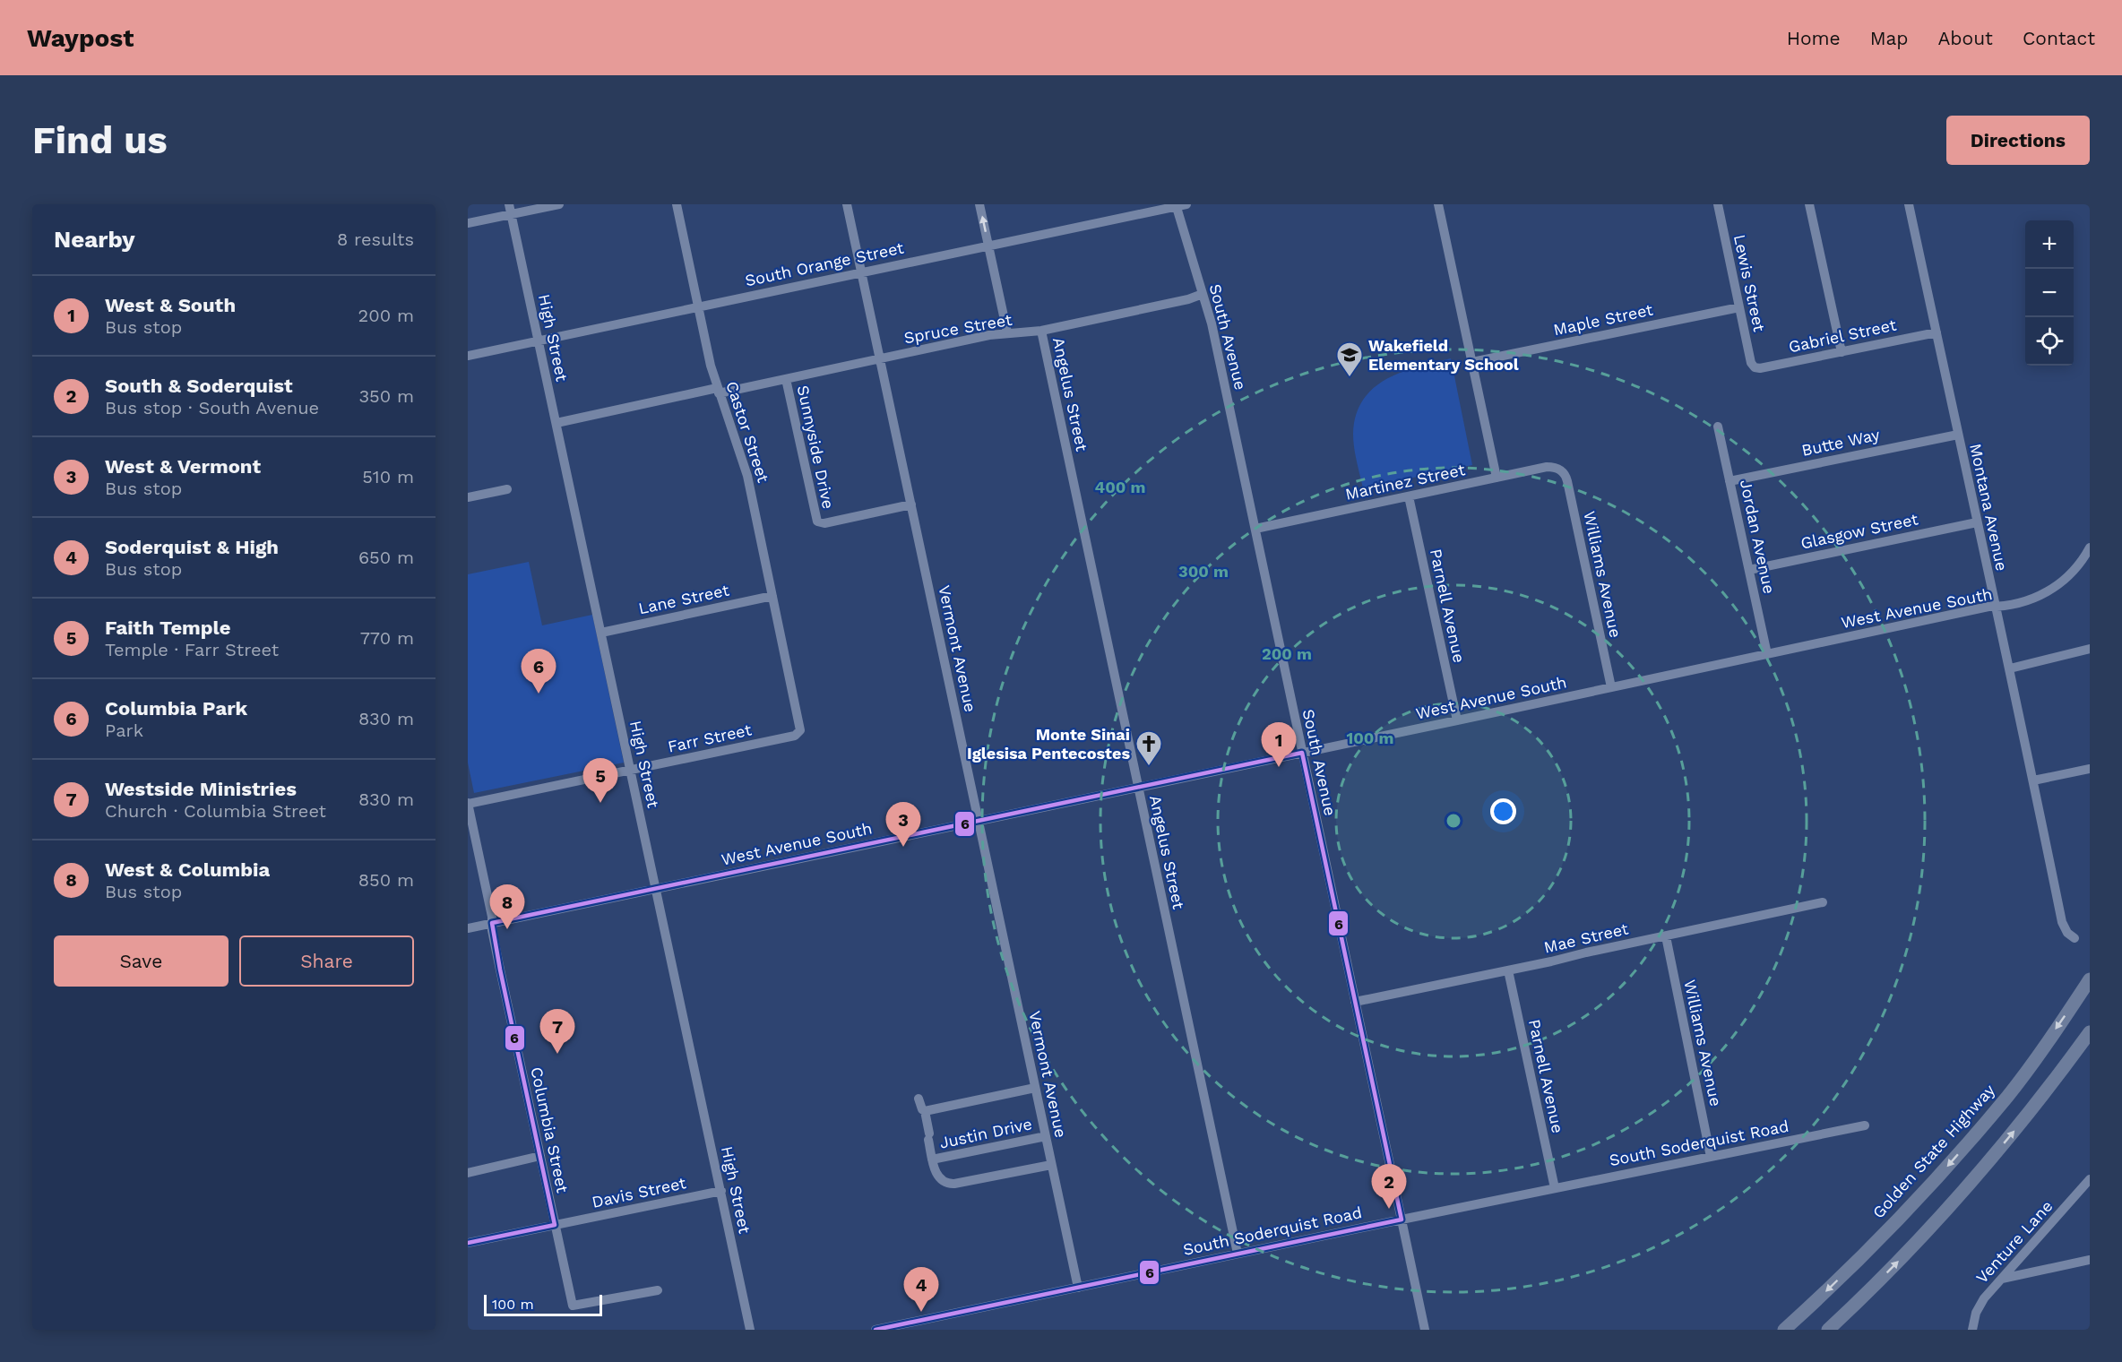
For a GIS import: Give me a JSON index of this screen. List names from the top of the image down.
{
  "streets": {
    "highway": ["Golden State Highway"],
    "street": [
      "South Orange Street",
      "Lewis Street",
      "Maple Street",
      "Spruce Street",
      "Gabriel Street",
      "South Avenue",
      "High Street",
      "Angelus Street",
      "Castor Street",
      "Butte Way",
      "Sunnyside Drive",
      "Martinez Street",
      "Montana Avenue",
      "Glasgow Street",
      "Jordan Avenue",
      "Williams Avenue",
      "Lane Street",
      "Parnell Avenue",
      "West Avenue South",
      "Vermont Avenue",
      "Farr Street",
      "Mae Street",
      "Columbia Street",
      "Justin Drive",
      "South Soderquist Road",
      "Davis Street",
      "Venture Lane"
    ]
  },
  "crossings": [
    ["South Orange Street", "South Avenue"],
    ["South Orange Street", "High Street"],
    ["South Orange Street", "Castor Street"],
    ["South Orange Street", "Vermont Avenue"],
    ["Lewis Street", "Maple Street"],
    ["Lewis Street", "Gabriel Street"],
    ["Spruce Street", "South Avenue"],
    ["Spruce Street", "High Street"],
    ["Spruce Street", "Angelus Street"],
    ["Spruce Street", "Castor Street"],
    ["Spruce Street", "Sunnyside Drive"],
    ["Spruce Street", "Vermont Avenue"],
    ["Gabriel Street", "Montana Avenue"],
    ["South Avenue", "Martinez Street"],
    ["South Avenue", "West Avenue South"],
    ["South Avenue", "Mae Street"],
    ["South Avenue", "South Soderquist Road"],
    ["High Street", "Lane Street"],
    ["High Street", "West Avenue South"],
    ["High Street", "Farr Street"],
    ["High Street", "Davis Street"],
    ["Angelus Street", "West Avenue South"],
    ["Angelus Street", "South Soderquist Road"],
    ["Castor Street", "Lane Street"],
    ["Castor Street", "Farr Street"],
    ["Butte Way", "Montana Avenue"],
    ["Butte Way", "Jordan Avenue"],
    ["Sunnyside Drive", "Vermont Avenue"],
    ["Martinez Street", "Williams Avenue"],
    ["Martinez Street", "Parnell Avenue"],
    ["Montana Avenue", "Glasgow Street"],
    ["Montana Avenue", "West Avenue South"],
    ["Glasgow Street", "Jordan Avenue"],
    ["Jordan Avenue", "West Avenue South"],
    ["Williams Avenue", "West Avenue South"],
    ["Williams Avenue", "Mae Street"],
    ["Williams Avenue", "South Soderquist Road"],
    ["Parnell Avenue", "West Avenue South"],
    ["Parnell Avenue", "Mae Street"],
    ["Parnell Avenue", "South Soderquist Road"],
    ["West Avenue South", "Vermont Avenue"],
    ["West Avenue South", "Columbia Street"],
    ["Vermont Avenue", "Justin Drive"],
    ["Vermont Avenue", "South Soderquist Road"],
    ["Farr Street", "Columbia Street"],
    ["Columbia Street", "Davis Street"]
  ],
  "places": {
    "school or university": ["Wakefield Elementary School"],
    "church": ["Monte Sinai Iglesisa Pentecostes"]
  },
  "lines": ["transit line 6"],
  "scale_bar": "100 m",
  "page": {
    "header": "Waypost",
    "nav": [
      "Home",
      "Map",
      "About",
      "Contact"
    ],
    "buttons": [
      "Directions",
      ["Save", "Share"]
    ],
    "title": "Find us",
    "heading": ["Nearby", "8 results"],
    "map_buttons": ["+", "−"],
    "list": [
      {
        "mark": "1",
        "name": "West & South",
        "note": "Bus stop",
        "value": "200 m"
      },
      {
        "mark": "2",
        "name": "South & Soderquist",
        "note": "Bus stop · South Avenue",
        "value": "350 m"
      },
      {
        "mark": "3",
        "name": "West & Vermont",
        "note": "Bus stop",
        "value": "510 m"
      },
      {
        "mark": "4",
        "name": "Soderquist & High",
        "note": "Bus stop",
        "value": "650 m"
      },
      {
        "mark": "5",
        "name": "Faith Temple",
        "note": "Temple · Farr Street",
        "value": "770 m"
      },
      {
        "mark": "6",
        "name": "Columbia Park",
        "note": "Park",
        "value": "830 m"
      },
      {
        "mark": "7",
        "name": "Westside Ministries",
        "note": "Church · Columbia Street",
        "value": "830 m"
      },
      {
        "mark": "8",
        "name": "West & Columbia",
        "note": "Bus stop",
        "value": "850 m"
      }
    ],
    "pins": [
      "6",
      "1",
      "5",
      "3",
      "8",
      "7",
      "2",
      "4"
    ],
    "scale": "100 m"
  },
  "rings": [
    "400 m",
    "300 m",
    "200 m",
    "100 m"
  ]
}
